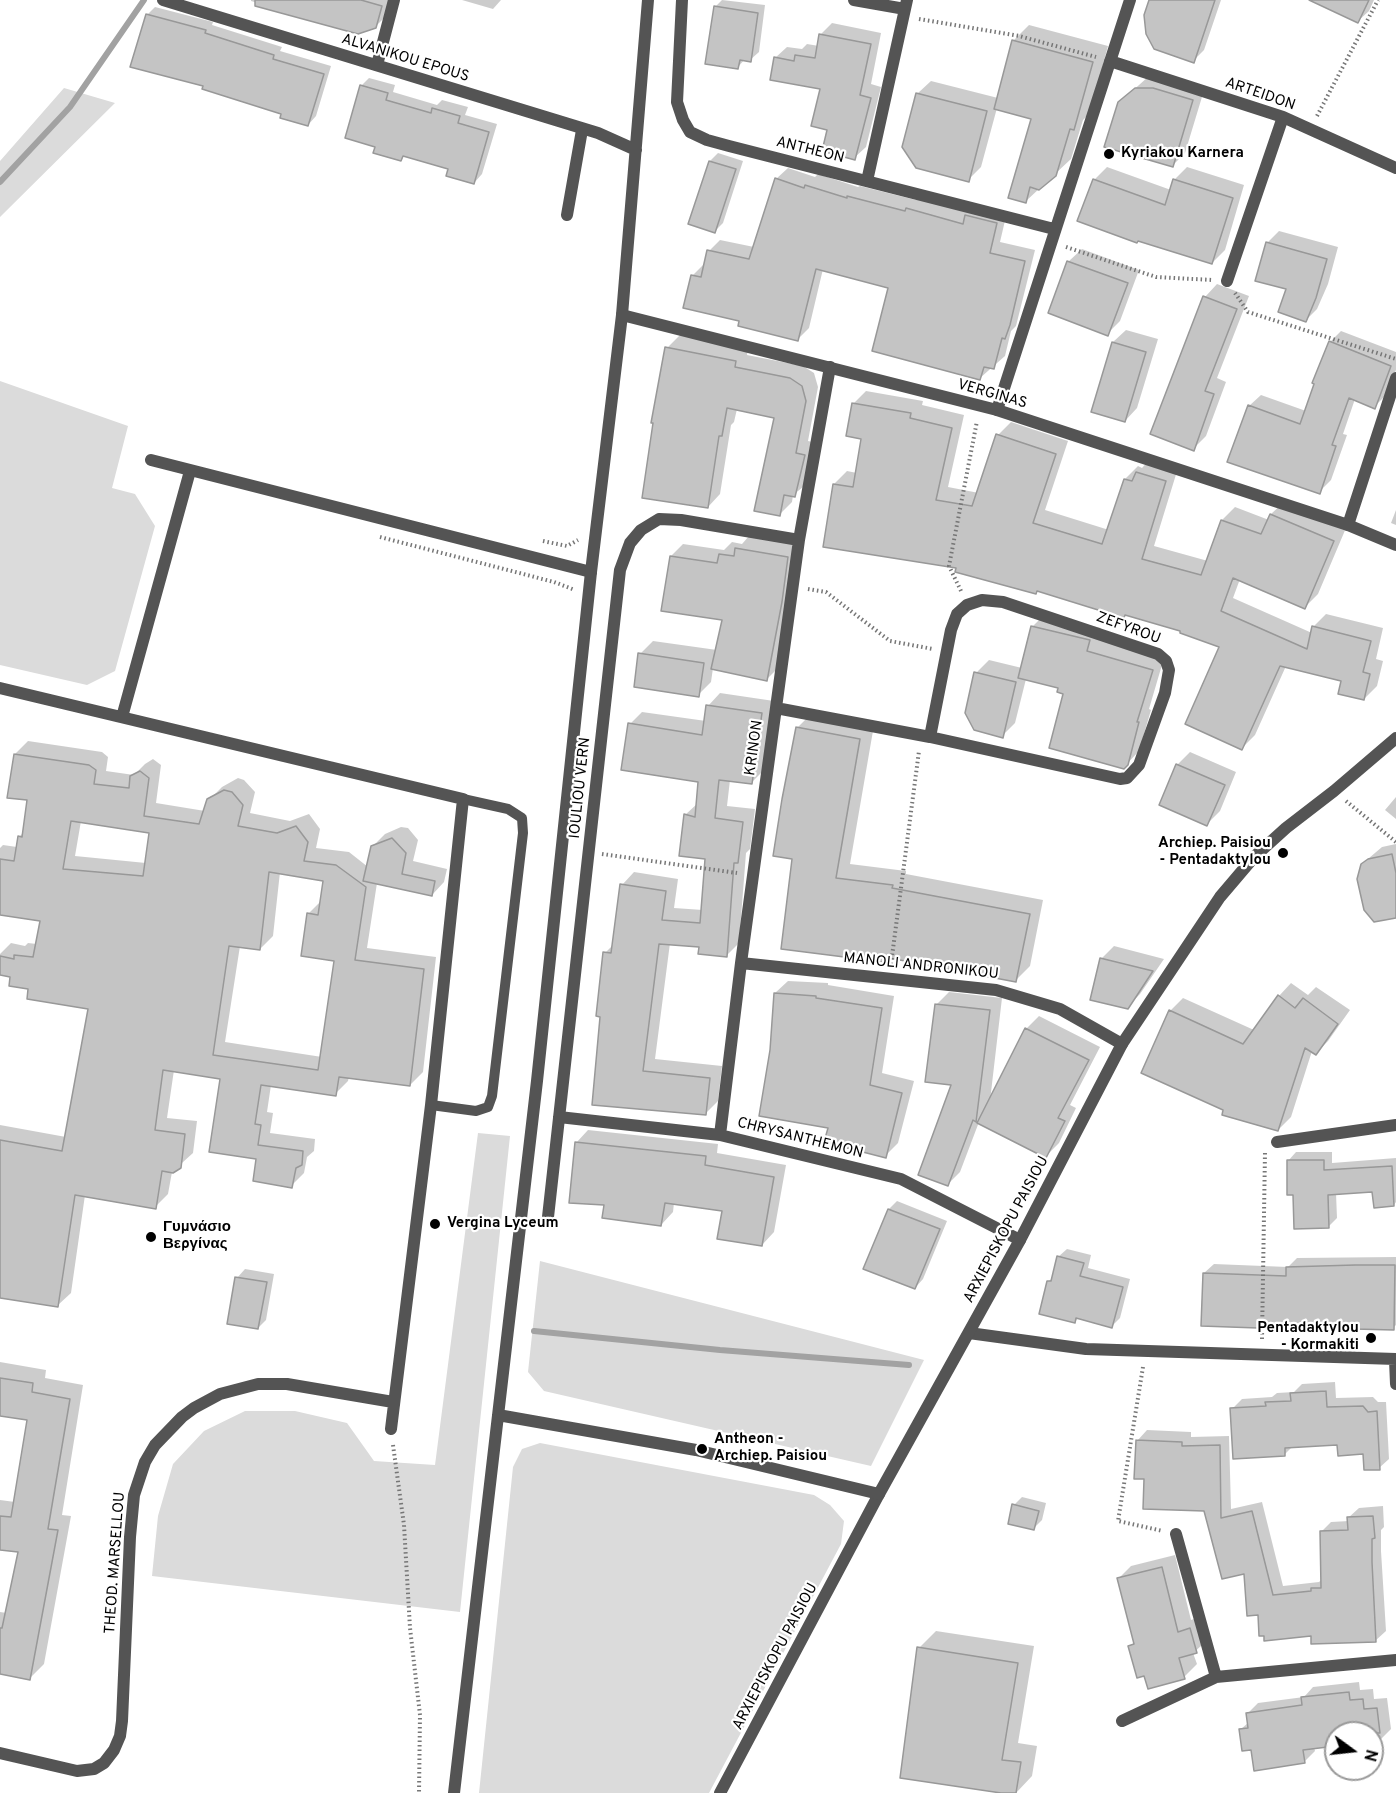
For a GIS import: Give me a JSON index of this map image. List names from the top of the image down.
{
  "streets": {
    "street": [
      "ALVANIKOU EPOUS",
      "ARTEIDON",
      "ANTHEON",
      "VERGINAS",
      "ZEFYROU",
      "KRINON",
      "IOULIOU VERN",
      "MANOLI ANDRONIKOU",
      "CHRYSANTHEMON",
      "ARXIEPISKOPU PAISIOU",
      "THEOD. MARSELLOU"
    ]
  },
  "crossings": [
    ["VERGINAS", "KRINON"],
    ["ZEFYROU", "KRINON"],
    ["KRINON", "IOULIOU VERN"],
    ["KRINON", "MANOLI ANDRONIKOU"],
    ["KRINON", "CHRYSANTHEMON"],
    ["IOULIOU VERN", "CHRYSANTHEMON"],
    ["MANOLI ANDRONIKOU", "ARXIEPISKOPU PAISIOU"],
    ["CHRYSANTHEMON", "ARXIEPISKOPU PAISIOU"]
  ],
  "places": [
    "Kyriakou Karnera",
    "Archiep. Paisiou - Pentadaktylou",
    "Vergina Lyceum",
    "Γυμνάσιο Βεργίνας",
    "Pentadaktylou - Kormakiti",
    "Antheon - Archiep. Paisiou"
  ],
  "north": "right"
}
